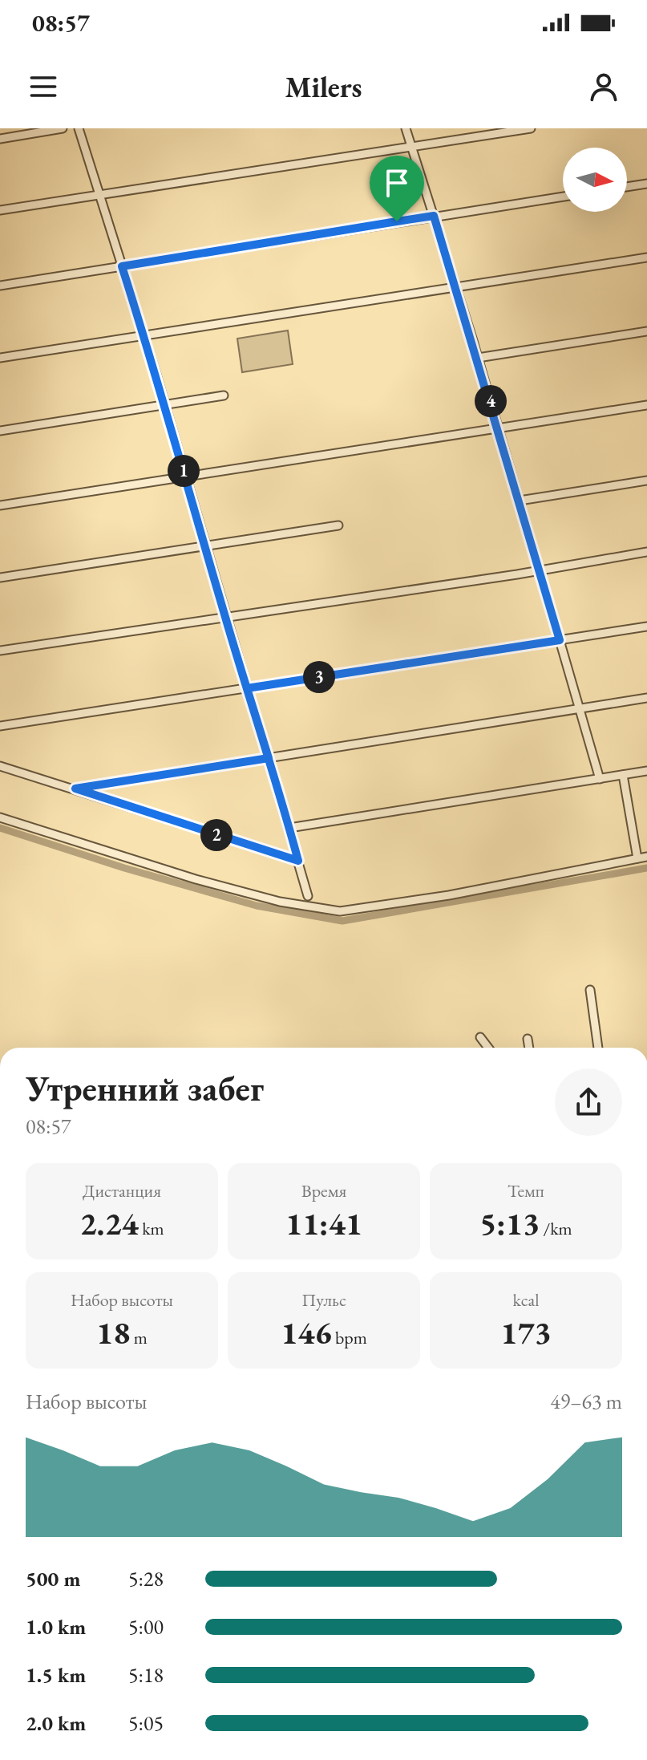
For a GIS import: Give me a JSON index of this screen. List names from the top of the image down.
{
  "north": "right",
  "page": {
    "status": "08:57",
    "header": "Milers",
    "pins": [
      "4",
      "1",
      "3",
      "2"
    ],
    "heading": ["Утренний забег", "08:57"],
    "stats": [
      ["Дистанция", "2.24 km"],
      ["Время", "11:41"],
      ["Темп", "5:13 /km"],
      ["Набор высоты", "18 m"],
      ["Пульс", "146 bpm"],
      ["kcal", "173"]
    ],
    "chart": ["Набор высоты", "49–63 m"],
    "list": [
      {
        "name": "500 m",
        "note": "5:28"
      },
      {
        "name": "1.0 km",
        "note": "5:00"
      },
      {
        "name": "1.5 km",
        "note": "5:18"
      },
      {
        "name": "2.0 km",
        "note": "5:05"
      }
    ]
  }
}
